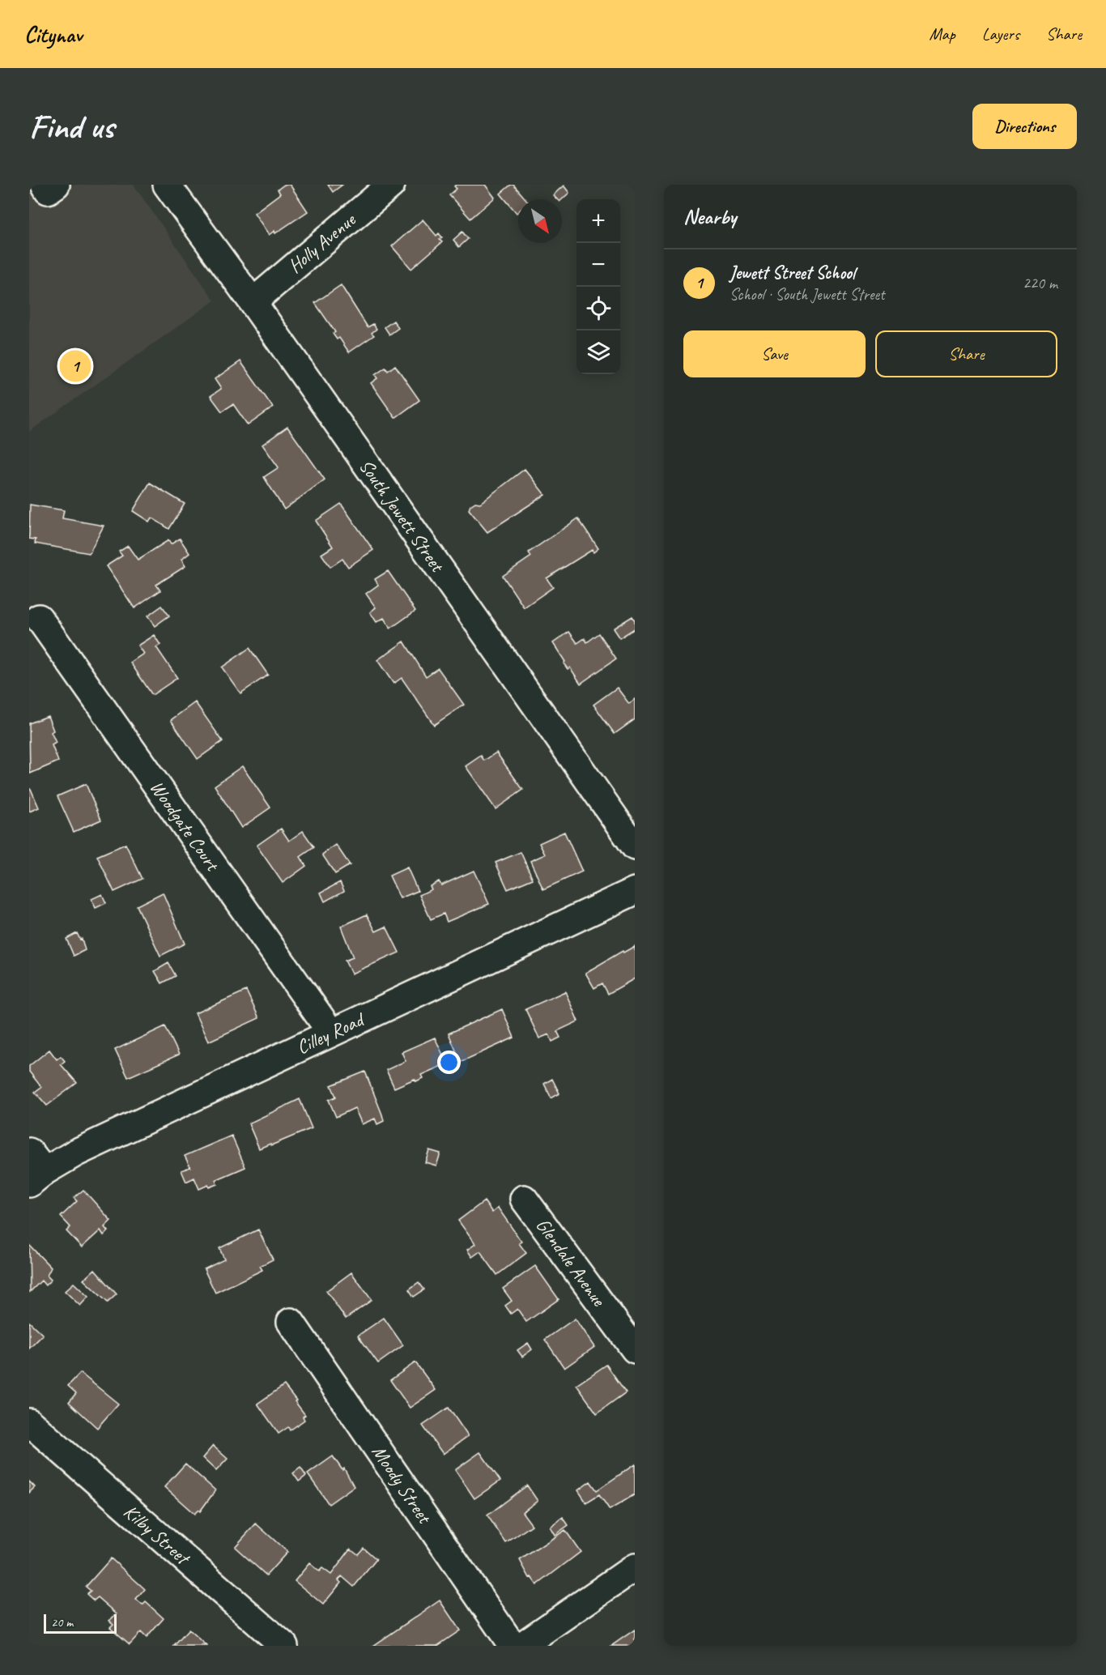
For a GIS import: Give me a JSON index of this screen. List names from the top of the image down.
{
  "streets": {
    "street": [
      "Holly Avenue",
      "South Jewett Street",
      "Woodgate Court",
      "Cilley Road",
      "Glendale Avenue",
      "Moody Street",
      "Kilby Street"
    ]
  },
  "crossings": [
    ["Holly Avenue", "South Jewett Street"],
    ["Woodgate Court", "Cilley Road"]
  ],
  "scale_bar": "20 m",
  "north": "bottom right",
  "page": {
    "header": "Citynav",
    "nav": ["Map", "Layers", "Share"],
    "buttons": [
      "Directions",
      ["Save", "Share"]
    ],
    "title": "Find us",
    "heading": "Nearby",
    "map_buttons": ["+", "−"],
    "list": [
      {
        "mark": "1",
        "name": "Jewett Street School",
        "note": "School · South Jewett Street",
        "value": "220 m"
      }
    ],
    "pins": "1",
    "scale": "20 m"
  }
}
